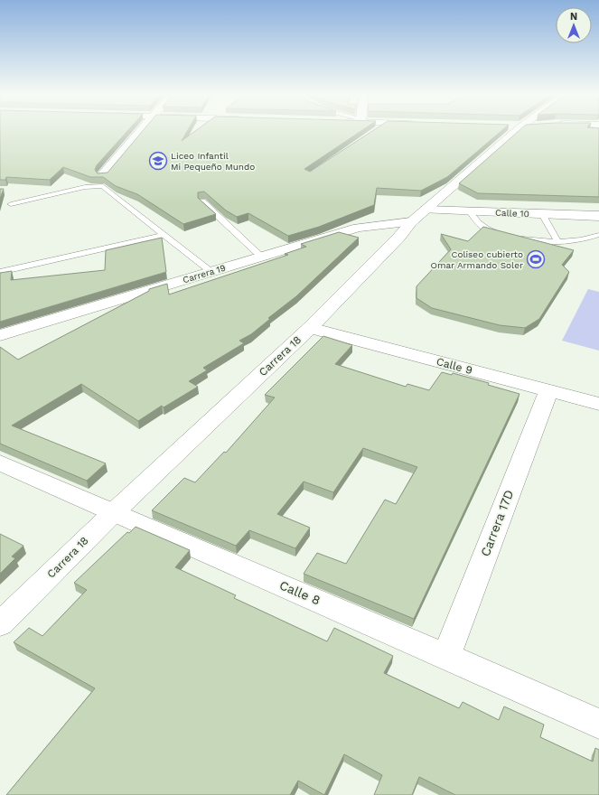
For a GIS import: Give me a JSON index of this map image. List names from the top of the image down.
{
  "streets": {
    "street": [
      "Calle 10",
      "Carrera 19",
      "Carrera 18",
      "Calle 9",
      "Carrera 17D",
      "Calle 8"
    ]
  },
  "crossings": [
    ["Calle 10", "Carrera 19"],
    ["Calle 10", "Carrera 18"],
    ["Carrera 19", "Carrera 18"],
    ["Carrera 18", "Calle 9"],
    ["Carrera 18", "Calle 8"],
    ["Calle 9", "Carrera 17D"],
    ["Carrera 17D", "Calle 8"]
  ],
  "places": {
    "school or university": ["Liceo Infantil Mi Pequeño Mundo"],
    "sports": ["Coliseo cubierto Omar Armando Soler"]
  },
  "north": "top"
}
